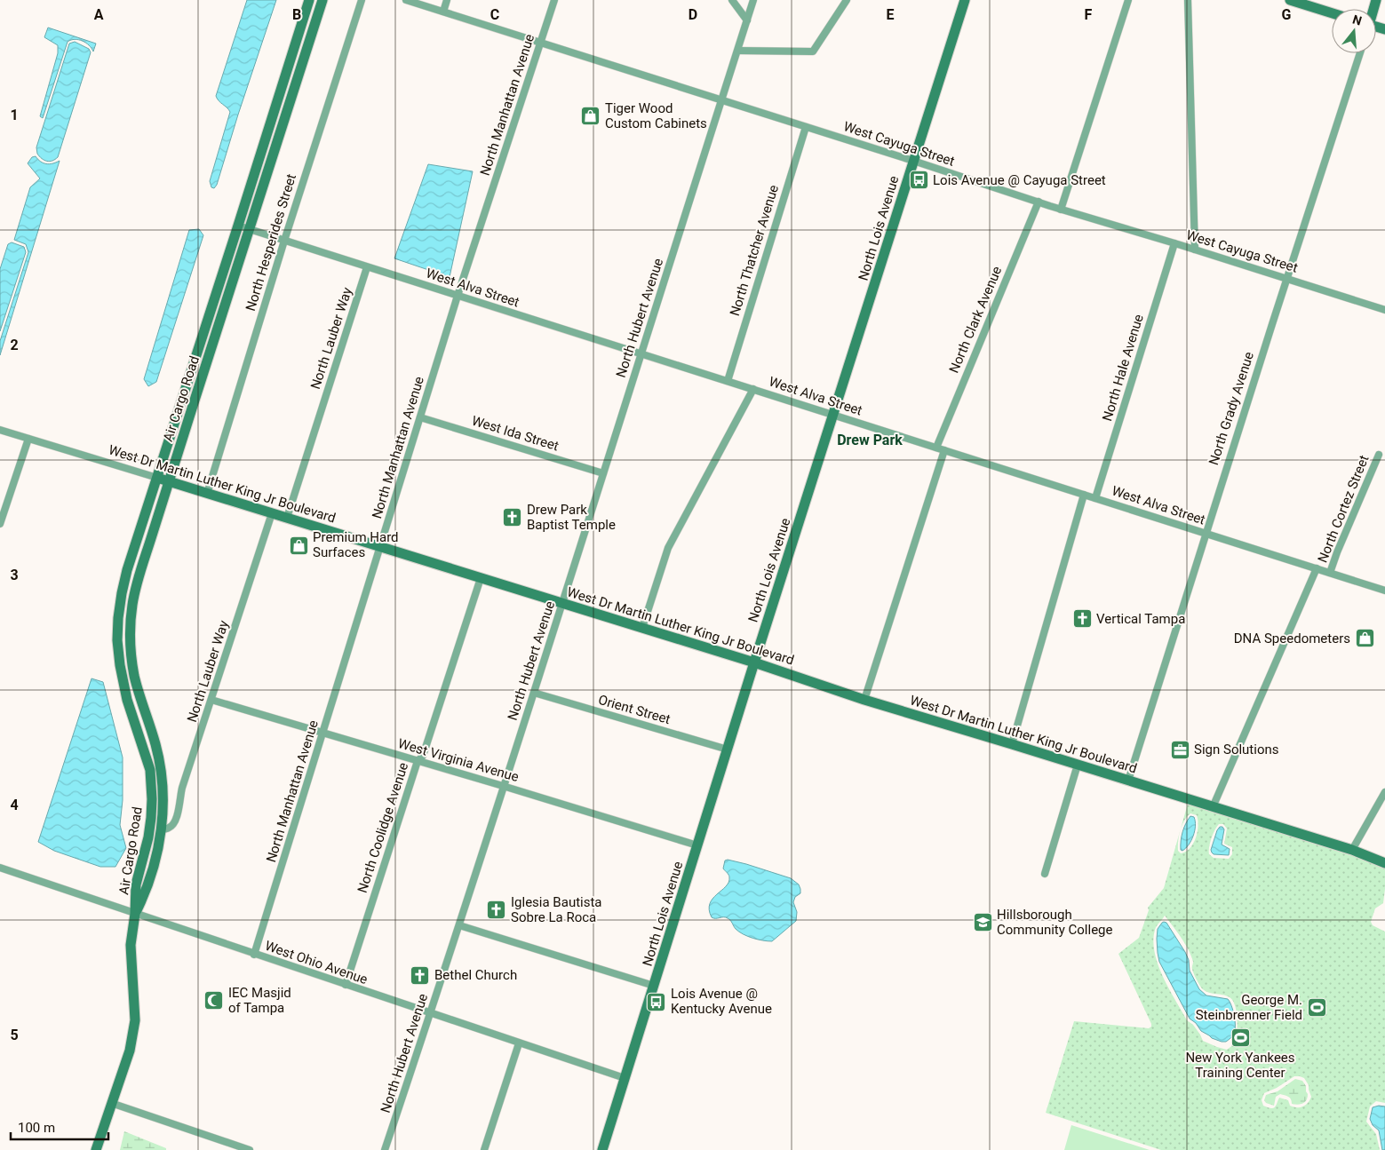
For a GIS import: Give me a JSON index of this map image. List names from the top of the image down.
{
  "streets": {
    "street": [
      "North Manhattan Avenue",
      "West Cayuga Street",
      "North Lois Avenue",
      "North Hesperides Street",
      "North Thatcher Avenue",
      "West Alva Street",
      "North Hubert Avenue",
      "North Clark Avenue",
      "North Lauber Way",
      "North Hale Avenue",
      "Air Cargo Road",
      "North Grady Avenue",
      "West Ida Street",
      "West Dr Martin Luther King Jr Boulevard",
      "North Cortez Street",
      "Orient Street",
      "West Virginia Avenue",
      "North Coolidge Avenue",
      "West Ohio Avenue"
    ]
  },
  "crossings": [
    ["North Manhattan Avenue", "West Cayuga Street"],
    ["North Manhattan Avenue", "West Alva Street"],
    ["North Manhattan Avenue", "West Ida Street"],
    ["North Manhattan Avenue", "West Dr Martin Luther King Jr Boulevard"],
    ["North Manhattan Avenue", "West Virginia Avenue"],
    ["North Manhattan Avenue", "West Ohio Avenue"],
    ["West Cayuga Street", "North Lois Avenue"],
    ["West Cayuga Street", "North Thatcher Avenue"],
    ["West Cayuga Street", "North Hubert Avenue"],
    ["West Cayuga Street", "North Clark Avenue"],
    ["West Cayuga Street", "North Hale Avenue"],
    ["West Cayuga Street", "North Grady Avenue"],
    ["North Lois Avenue", "West Alva Street"],
    ["North Lois Avenue", "West Dr Martin Luther King Jr Boulevard"],
    ["North Lois Avenue", "Orient Street"],
    ["North Lois Avenue", "West Virginia Avenue"],
    ["North Lois Avenue", "West Ohio Avenue"],
    ["North Hesperides Street", "West Alva Street"],
    ["North Hesperides Street", "West Dr Martin Luther King Jr Boulevard"],
    ["North Thatcher Avenue", "West Alva Street"],
    ["West Alva Street", "North Hubert Avenue"],
    ["West Alva Street", "North Clark Avenue"],
    ["West Alva Street", "North Lauber Way"],
    ["West Alva Street", "North Hale Avenue"],
    ["West Alva Street", "Air Cargo Road"],
    ["West Alva Street", "North Grady Avenue"],
    ["West Alva Street", "North Cortez Street"],
    ["North Hubert Avenue", "West Ida Street"],
    ["North Hubert Avenue", "West Dr Martin Luther King Jr Boulevard"],
    ["North Hubert Avenue", "Orient Street"],
    ["North Hubert Avenue", "West Virginia Avenue"],
    ["North Hubert Avenue", "West Ohio Avenue"],
    ["North Lauber Way", "Air Cargo Road"],
    ["North Lauber Way", "West Dr Martin Luther King Jr Boulevard"],
    ["North Lauber Way", "West Virginia Avenue"],
    ["Air Cargo Road", "West Dr Martin Luther King Jr Boulevard"],
    ["Air Cargo Road", "West Ohio Avenue"],
    ["North Grady Avenue", "West Dr Martin Luther King Jr Boulevard"],
    ["West Dr Martin Luther King Jr Boulevard", "North Coolidge Avenue"],
    ["West Virginia Avenue", "North Coolidge Avenue"],
    ["North Coolidge Avenue", "West Ohio Avenue"]
  ],
  "districts": ["Drew Park"],
  "places": {
    "shop": ["Tiger Wood Custom Cabinets", "Premium Hard Surfaces", "DNA Speedometers"],
    "bus stop": ["Lois Avenue @ Cayuga Street", "Lois Avenue @ Kentucky Avenue"],
    "church": [
      "Drew Park Baptist Temple",
      "Vertical Tampa",
      "Iglesia Bautista Sobre La Roca",
      "Bethel Church"
    ],
    "office": ["Sign Solutions"],
    "school or university": ["Hillsborough Community College"],
    "mosque": ["IEC Masjid of Tampa"],
    "sports": ["George M. Steinbrenner Field", "New York Yankees Training Center"]
  },
  "scale_bar": "100 m",
  "north": "top",
  "grid": {
    "columns": [
      "A",
      "B",
      "C",
      "D",
      "E",
      "F",
      "G"
    ],
    "rows": [
      "1",
      "2",
      "3",
      "4",
      "5"
    ]
  }
}
